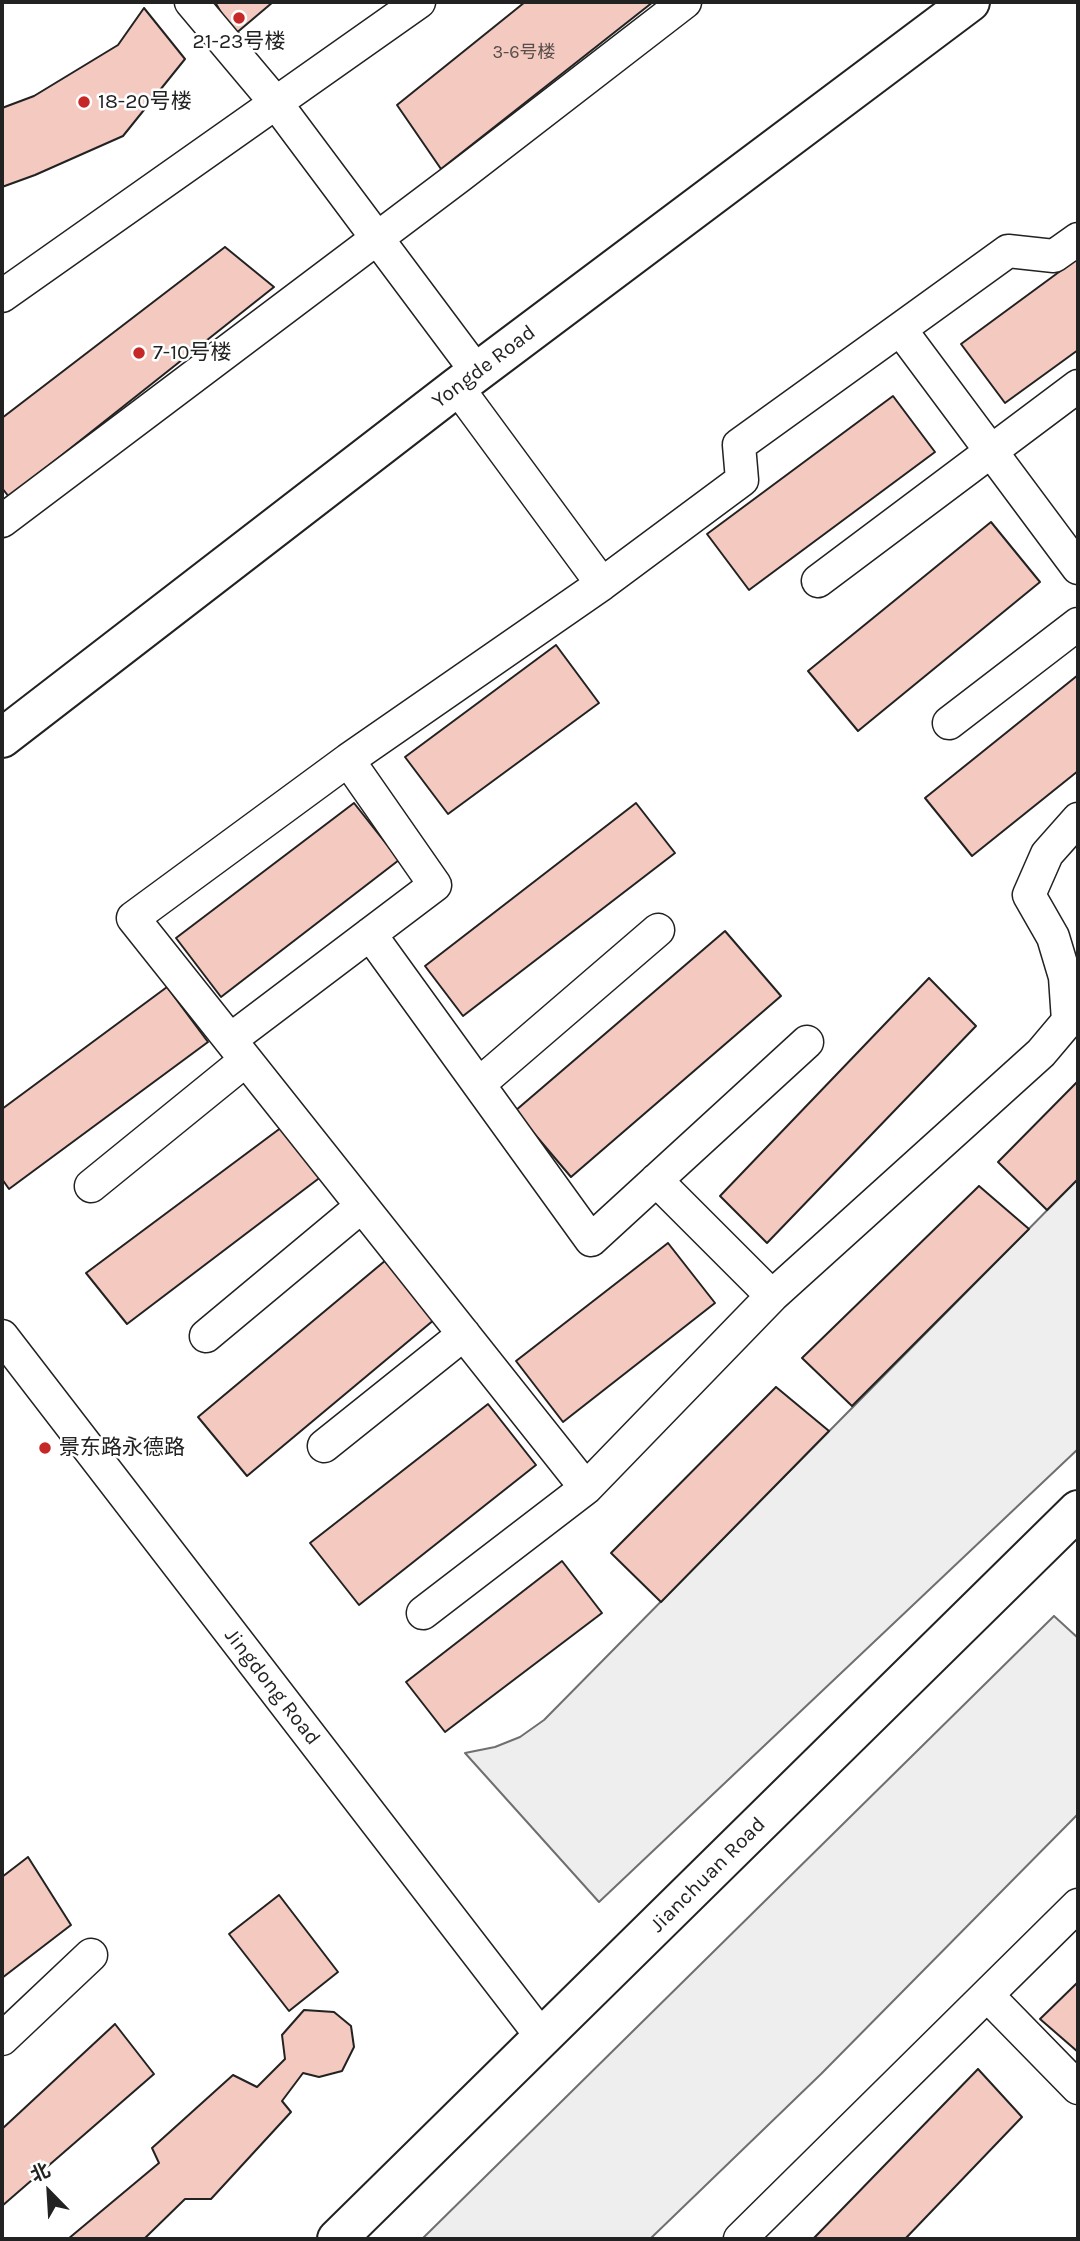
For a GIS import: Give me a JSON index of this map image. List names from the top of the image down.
{
  "streets": {
    "street": ["Yongde Road", "Jingdong Road", "Jianchuan Road"]
  },
  "crossings": [
    ["Jingdong Road", "Jianchuan Road"]
  ],
  "places": [
    "21-23号楼",
    "18-20号楼",
    "7-10号楼",
    "景东路永德路"
  ],
  "house_numbers": ["3-6号楼"],
  "north": "top left"
}
